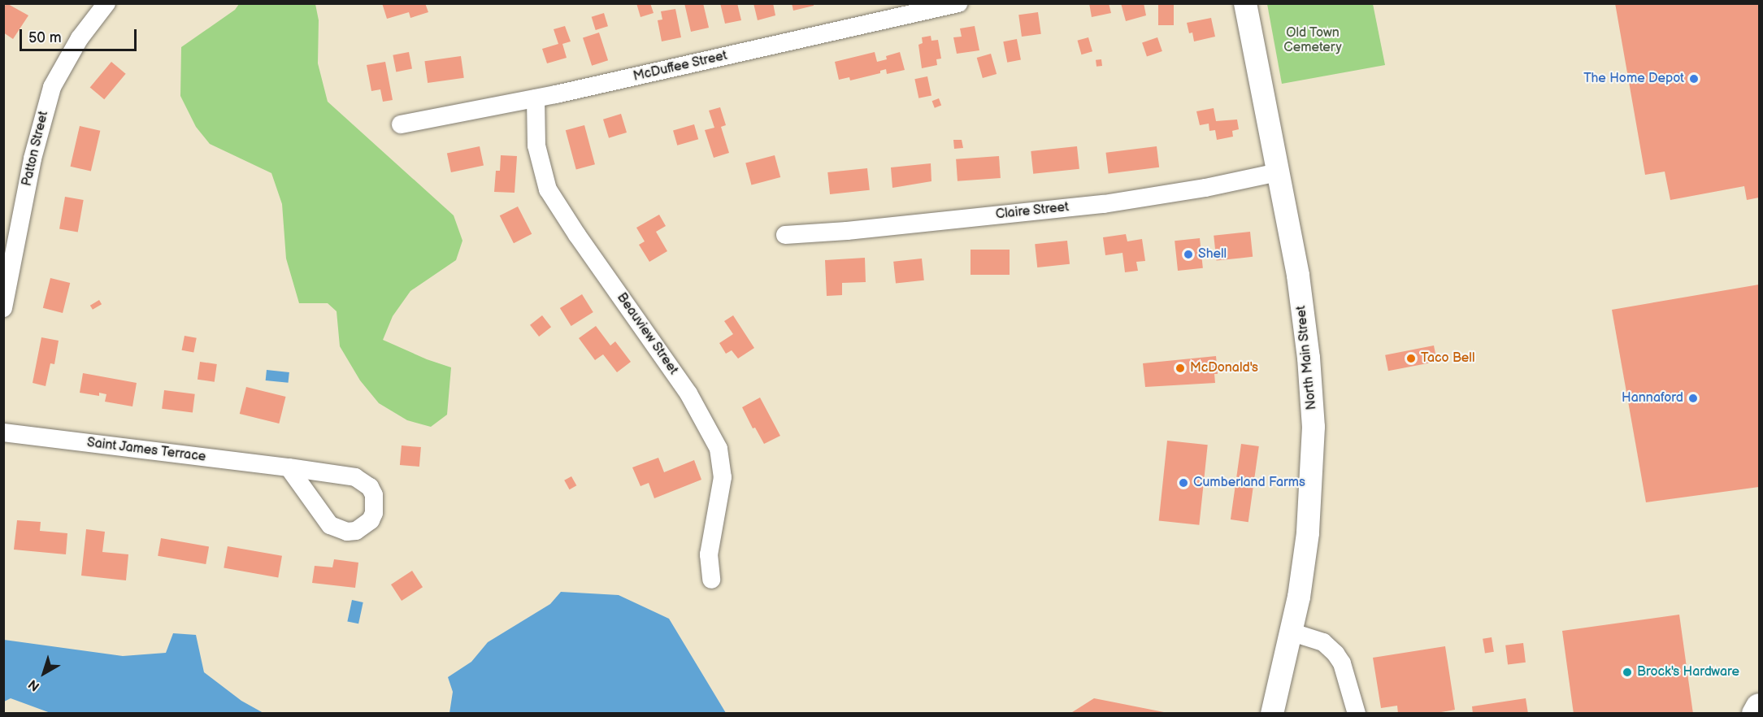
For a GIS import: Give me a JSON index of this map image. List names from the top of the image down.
{
  "streets": {
    "main road": ["North Main Street"],
    "street": [
      "McDuffee Street",
      "Patton Street",
      "Claire Street",
      "Beauview Street",
      "Saint James Terrace"
    ]
  },
  "crossings": [
    ["McDuffee Street", "Beauview Street"],
    ["Claire Street", "North Main Street"]
  ],
  "parks": ["Old Town Cemetery"],
  "places": [
    "The Home Depot",
    "Shell",
    "Taco Bell",
    "McDonald's",
    "Hannaford",
    "Cumberland Farms",
    "Brock's Hardware"
  ],
  "scale_bar": "50 m",
  "north": "bottom left"
}
